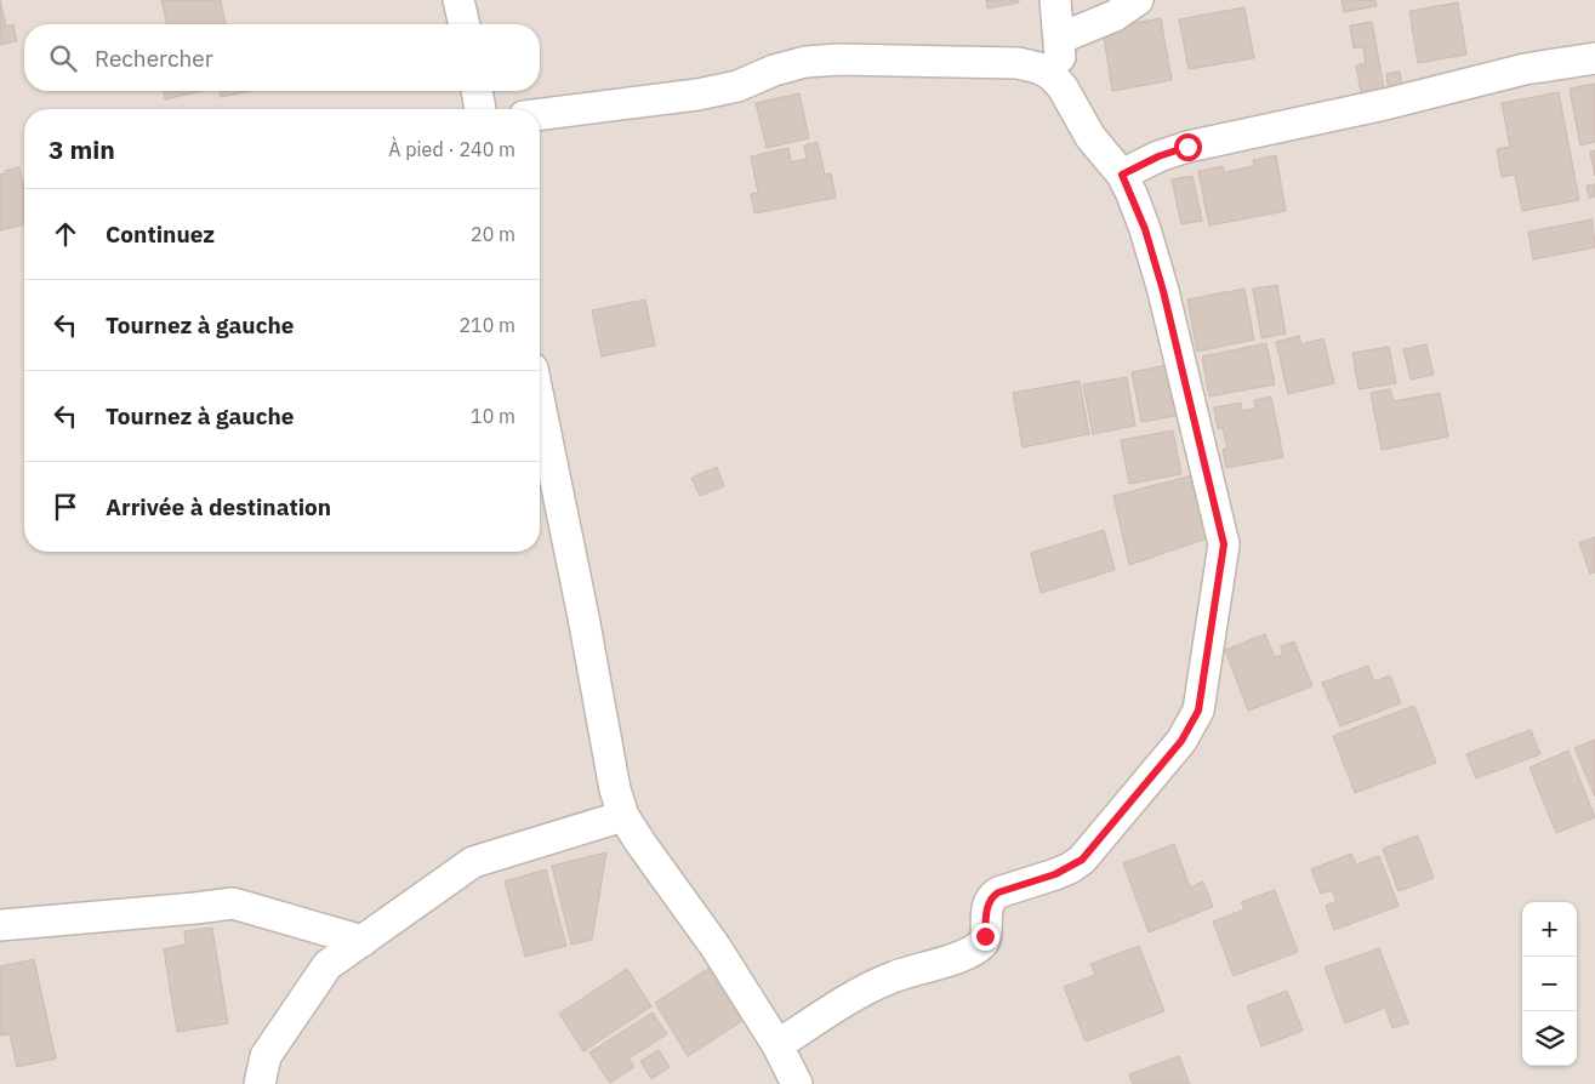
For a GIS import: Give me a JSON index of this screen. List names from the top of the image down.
{
  "page": {
    "search": "Rechercher",
    "heading": ["3 min", "À pied · 240 m"],
    "list": [
      ["Continuez", "20 m"],
      ["Tournez à gauche", "210 m"],
      ["Tournez à gauche", "10 m"],
      "Arrivée à destination"
    ],
    "map_buttons": ["+", "−"]
  }
}
